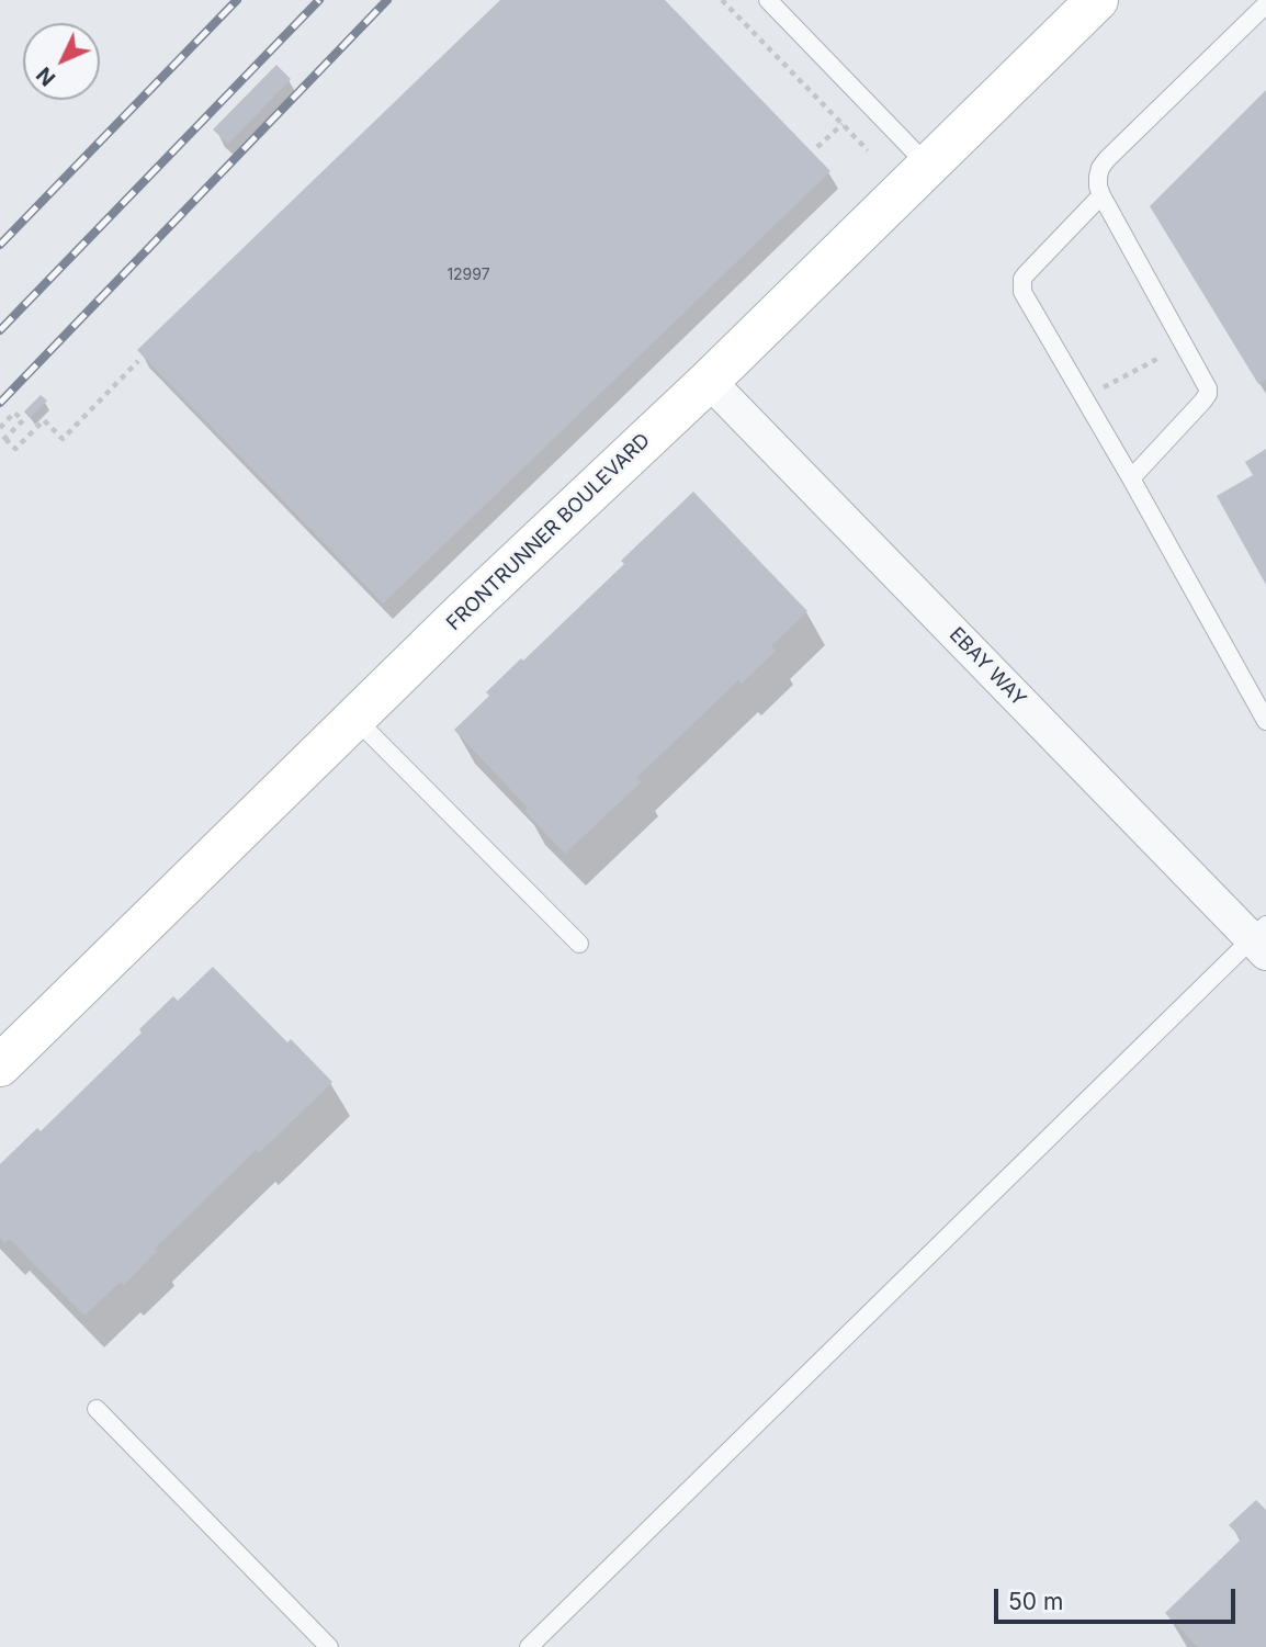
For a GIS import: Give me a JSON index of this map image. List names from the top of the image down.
{
  "streets": {
    "street": ["FRONTRUNNER BOULEVARD", "EBAY WAY"]
  },
  "crossings": [
    ["FRONTRUNNER BOULEVARD", "EBAY WAY"]
  ],
  "house_numbers": ["12997"],
  "scale_bar": "50 m",
  "north": "bottom left"
}
